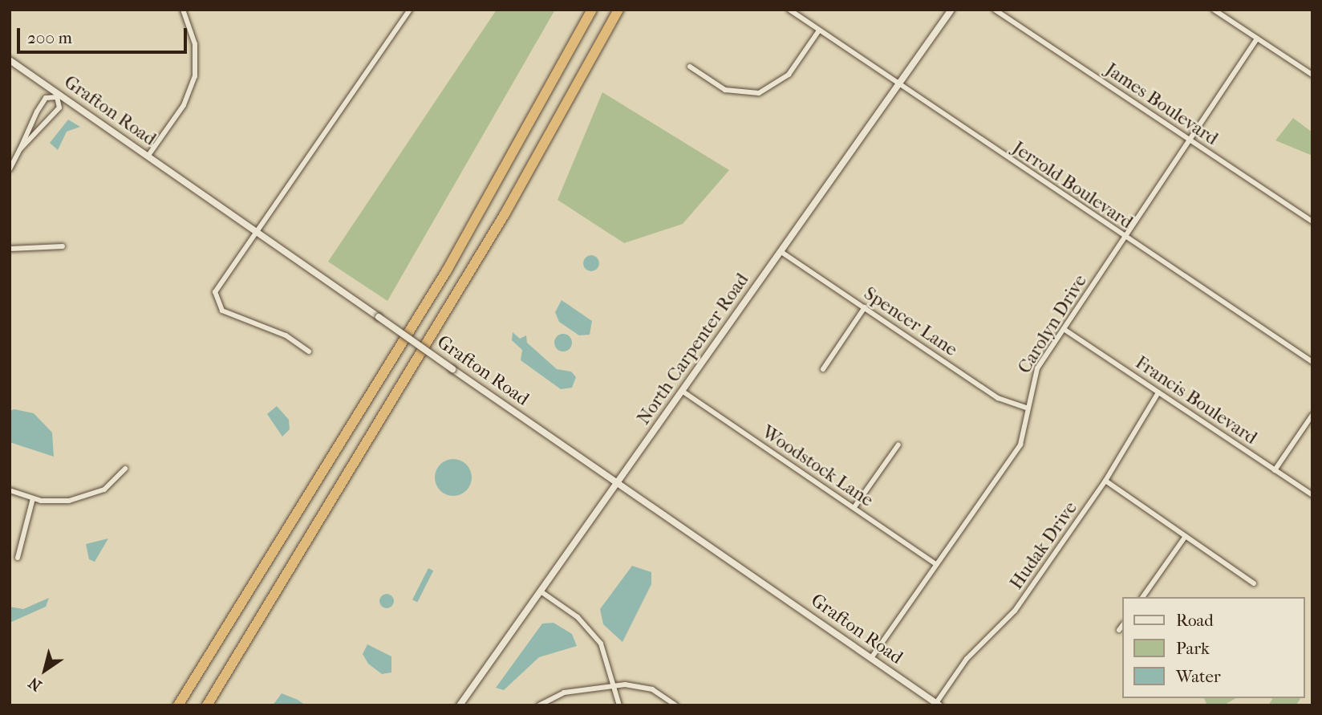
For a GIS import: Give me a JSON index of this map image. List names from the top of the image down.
{
  "streets": {
    "street": [
      "James Boulevard",
      "Grafton Road",
      "Jerrold Boulevard",
      "Spencer Lane",
      "Carolyn Drive",
      "North Carpenter Road",
      "Francis Boulevard",
      "Woodstock Lane",
      "Hudak Drive"
    ]
  },
  "crossings": [
    ["James Boulevard", "Carolyn Drive"],
    ["Grafton Road", "Carolyn Drive"],
    ["Grafton Road", "North Carpenter Road"],
    ["Grafton Road", "Hudak Drive"],
    ["Jerrold Boulevard", "Carolyn Drive"],
    ["Jerrold Boulevard", "North Carpenter Road"],
    ["Spencer Lane", "Carolyn Drive"],
    ["Spencer Lane", "North Carpenter Road"],
    ["Carolyn Drive", "Francis Boulevard"],
    ["Carolyn Drive", "Woodstock Lane"],
    ["North Carpenter Road", "Woodstock Lane"],
    ["Francis Boulevard", "Hudak Drive"]
  ],
  "legend": ["Road", "Park", "Water"],
  "scale_bar": "200 m",
  "north": "bottom left"
}
